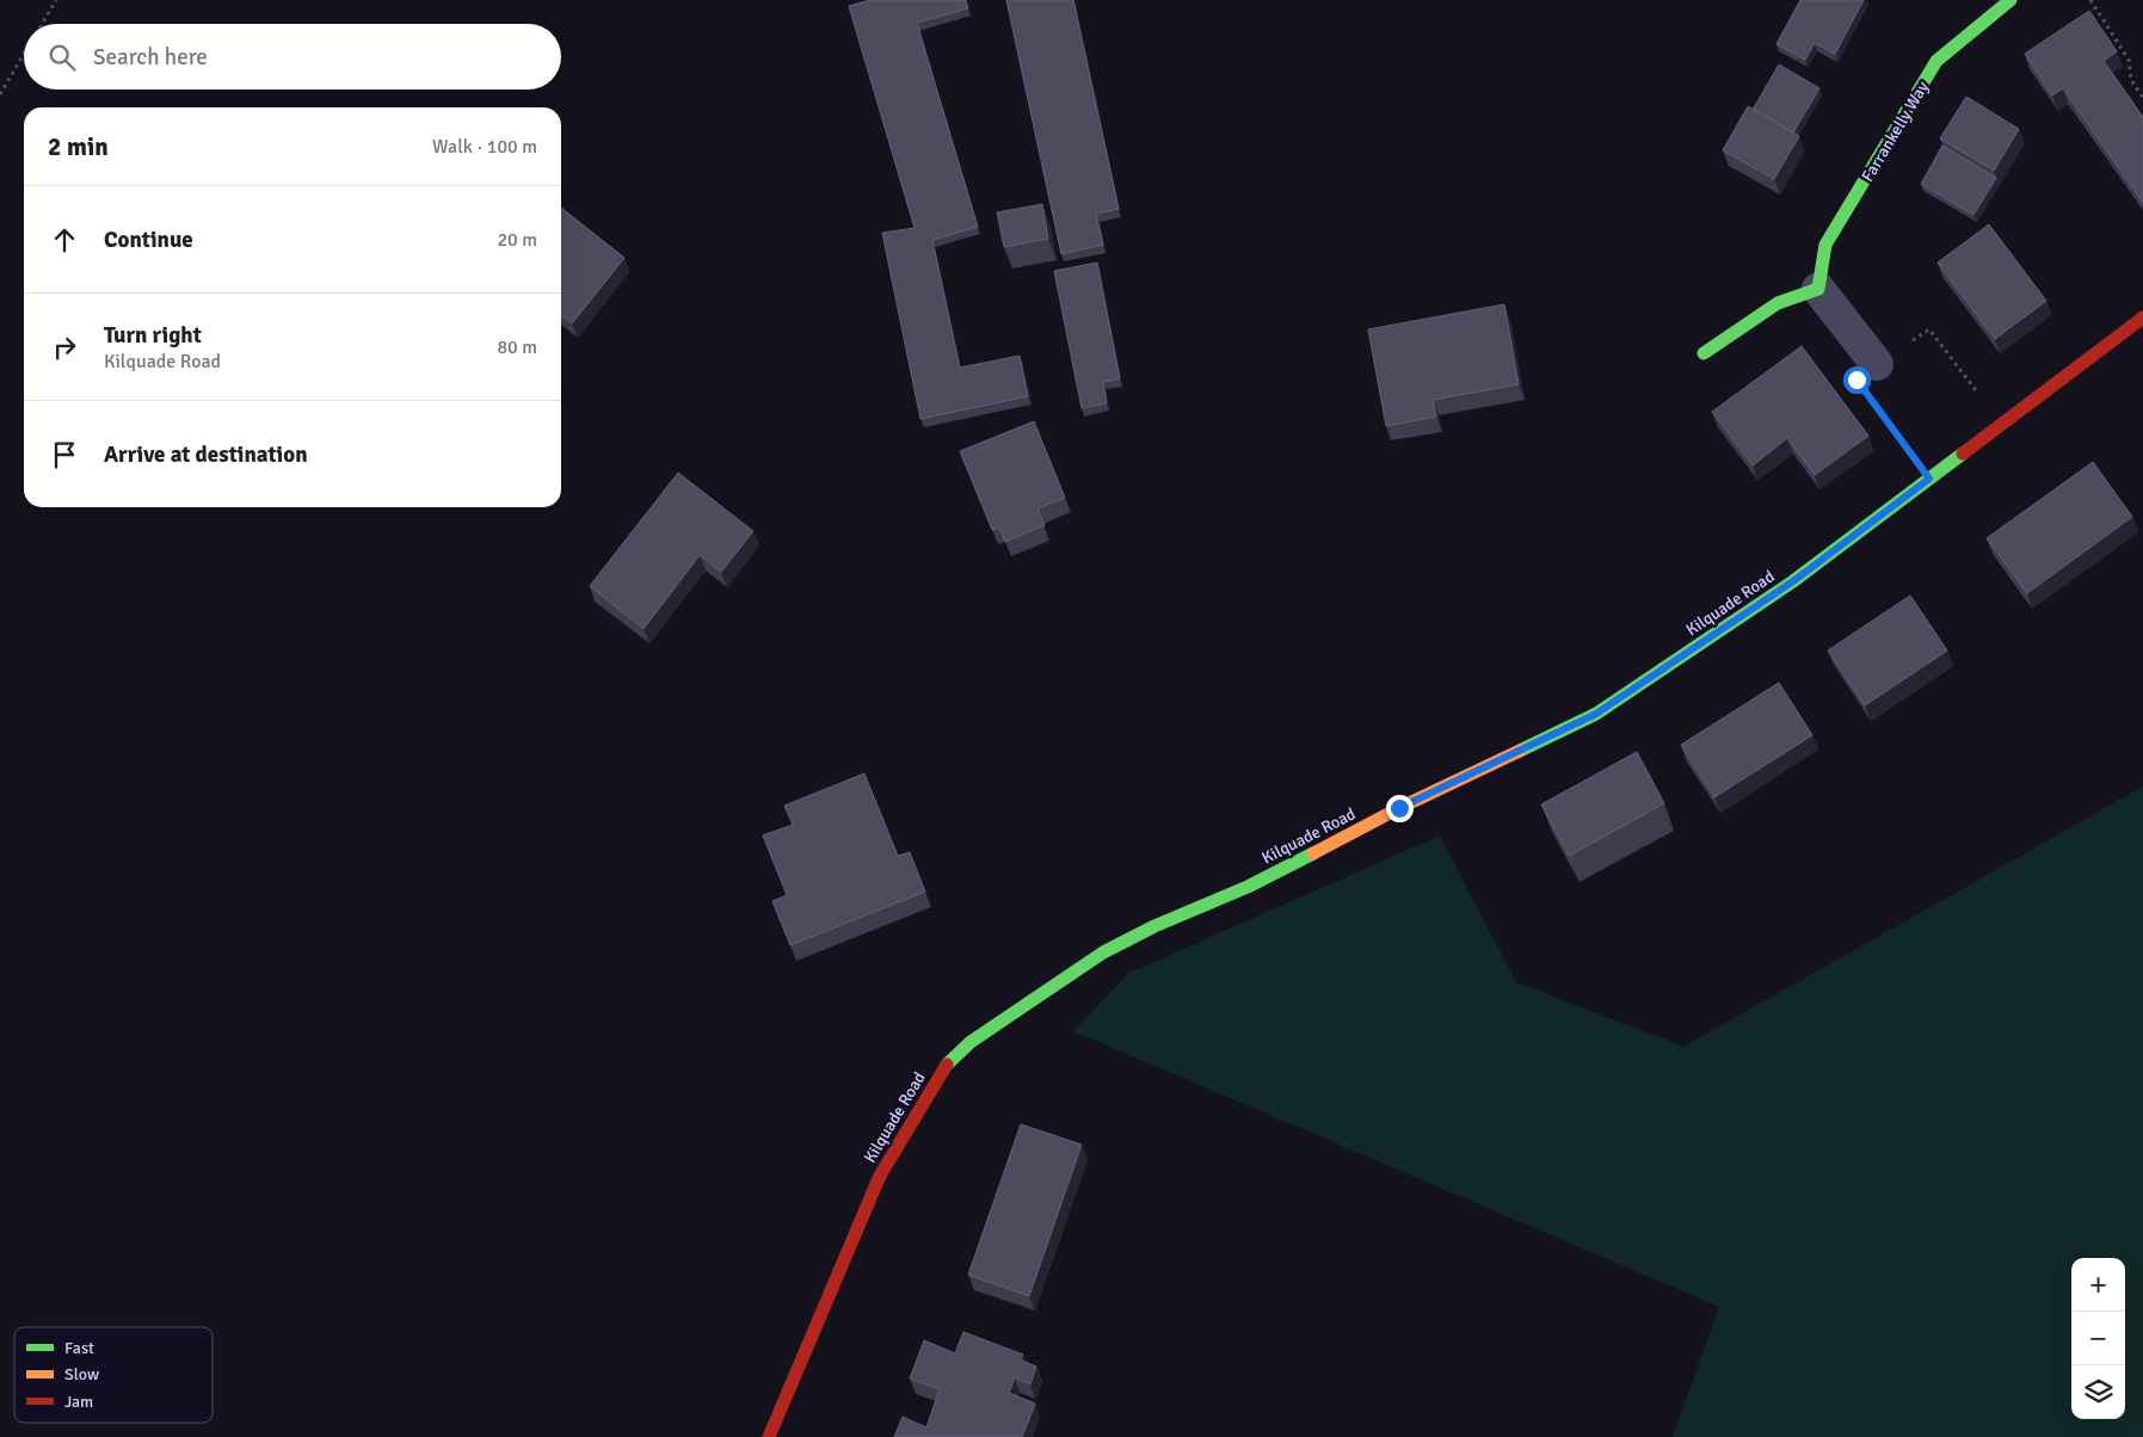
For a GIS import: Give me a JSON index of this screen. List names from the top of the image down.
{
  "streets": {
    "street": ["Farrankelly Way", "Kilquade Road"]
  },
  "legend": ["Fast", "Slow", "Jam"],
  "page": {
    "search": "Search here",
    "heading": ["2 min", "Walk · 100 m"],
    "list": [
      ["Continue", "20 m"],
      ["Turn right", "Kilquade Road", "80 m"],
      "Arrive at destination"
    ],
    "map_buttons": ["+", "−"]
  }
}
